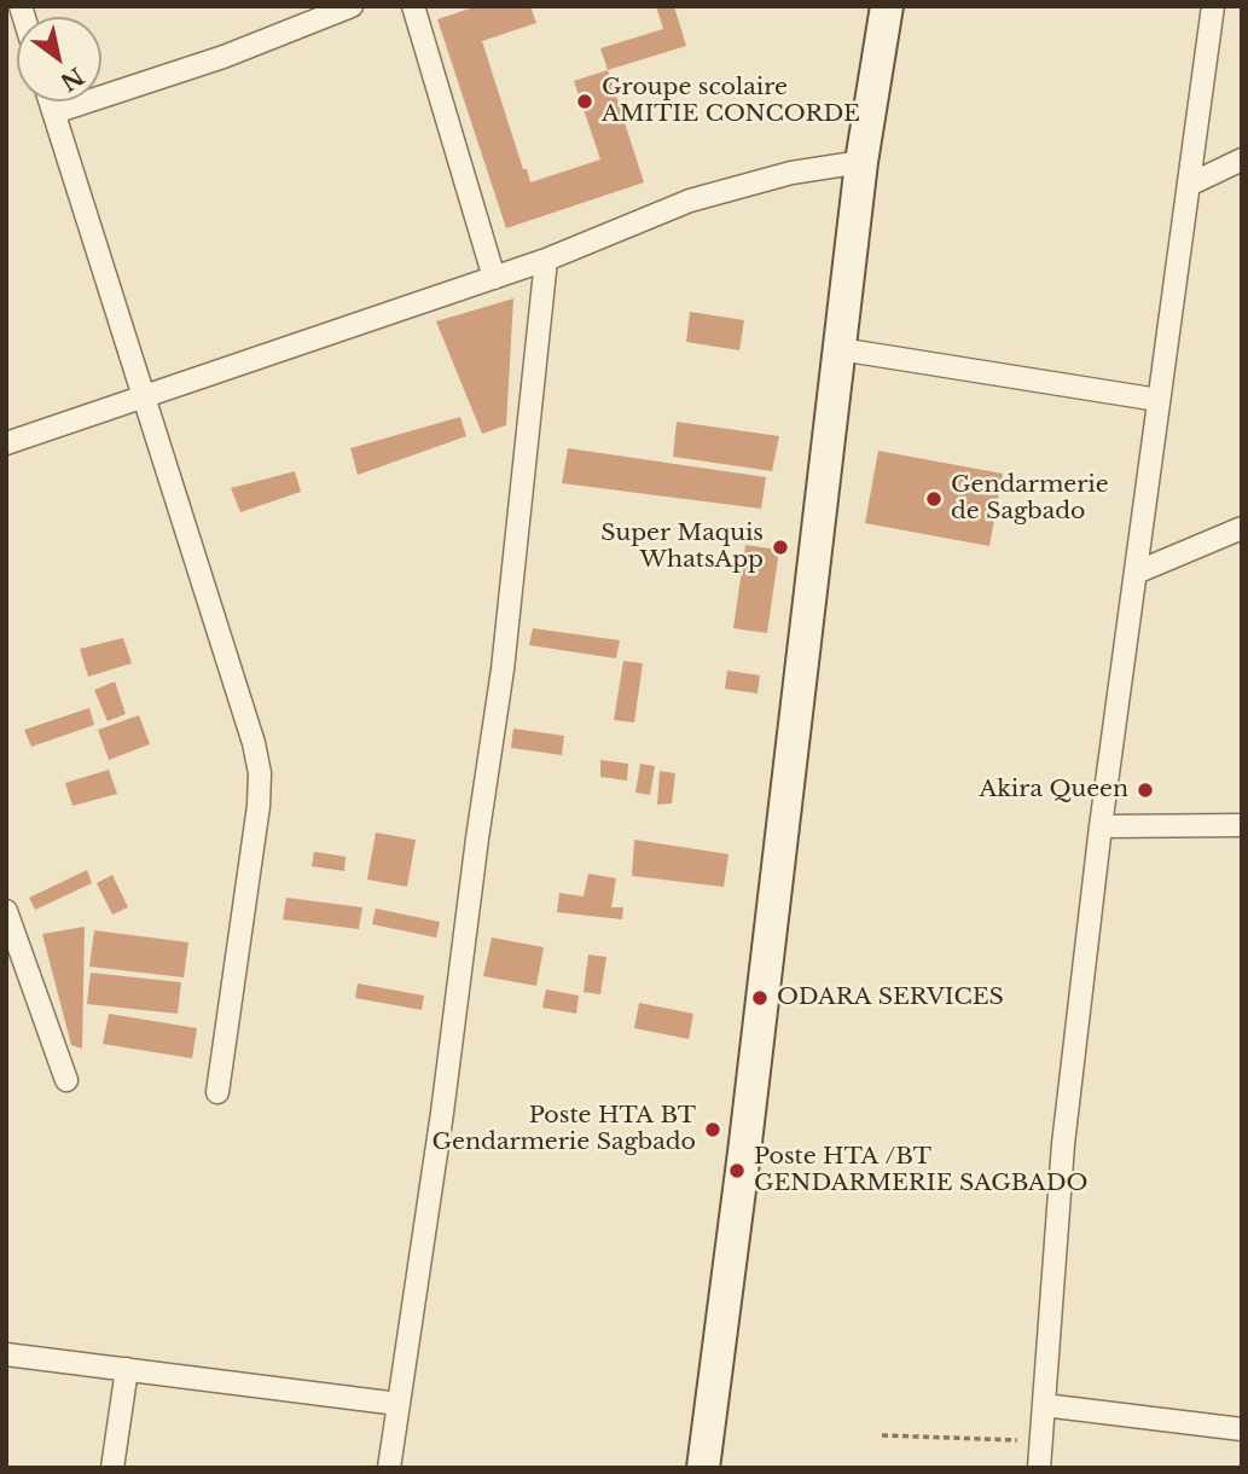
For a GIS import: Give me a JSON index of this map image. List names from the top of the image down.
{
  "places": [
    "Groupe scolaire AMITIE CONCORDE",
    "Gendarmerie de Sagbado",
    "Super Maquis WhatsApp",
    "Akira Queen",
    "ODARA SERVICES",
    "Poste HTA BT Gendarmerie Sagbado",
    "Poste HTA /BT GENDARMERIE SAGBADO"
  ],
  "north": "bottom right"
}
